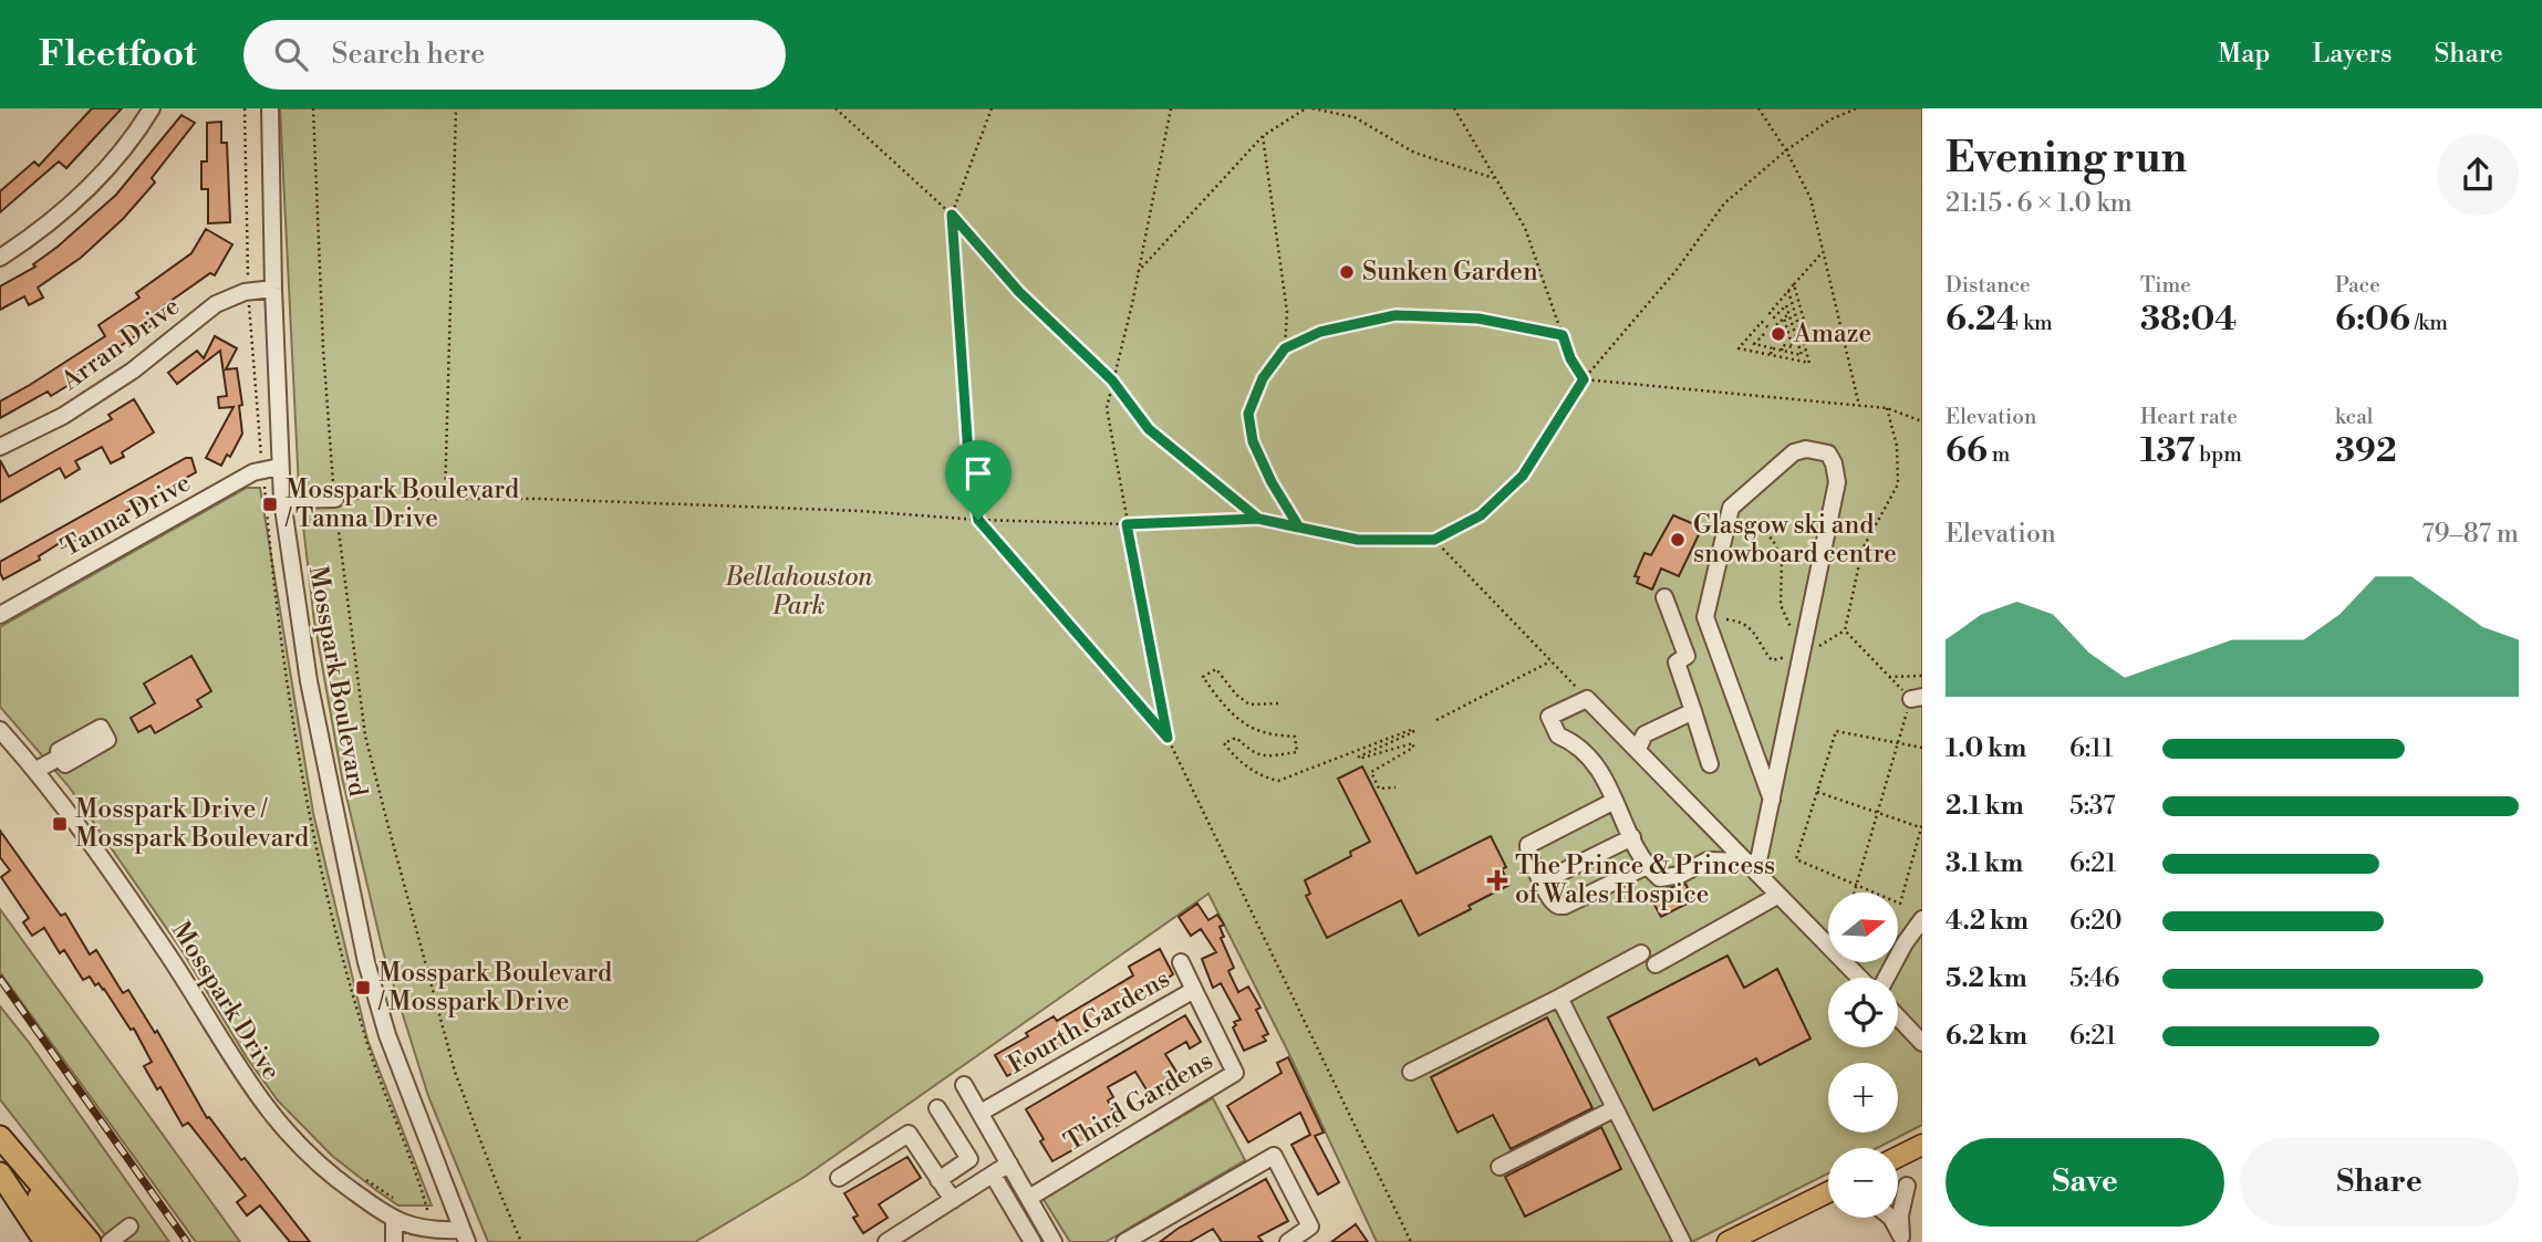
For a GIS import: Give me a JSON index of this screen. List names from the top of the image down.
{
  "streets": {
    "street": [
      "Arran Drive",
      "Tanna Drive",
      "Mosspark Boulevard",
      "Mosspark Drive",
      "Fourth Gardens",
      "Third Gardens"
    ]
  },
  "crossings": [
    ["Arran Drive", "Mosspark Boulevard"],
    ["Tanna Drive", "Mosspark Boulevard"],
    ["Mosspark Boulevard", "Mosspark Drive"],
    ["Fourth Gardens", "Third Gardens"]
  ],
  "parks": ["Bellahouston Park"],
  "places": {
    "other": ["Sunken Garden", "Amaze", "Glasgow ski and snowboard centre"],
    "transit": ["Mosspark Boulevard / Tanna Drive", "Mosspark Drive / Mosspark Boulevard", "Mosspark Boulevard / Mosspark Drive"],
    "health": ["The Prince & Princess of Wales Hospice"]
  },
  "north": "right",
  "page": {
    "header": "Fleetfoot",
    "search": "Search here",
    "nav": ["Map", "Layers", "Share"],
    "heading": ["Evening run", "21:15 · 6 × 1.0 km"],
    "stats": [
      ["Distance", "6.24 km"],
      ["Time", "38:04"],
      ["Pace", "6:06 /km"],
      ["Elevation", "66 m"],
      ["Heart rate", "137 bpm"],
      ["kcal", "392"]
    ],
    "chart": ["Elevation", "79–87 m"],
    "list": [
      {
        "name": "1.0 km",
        "note": "6:11"
      },
      {
        "name": "2.1 km",
        "note": "5:37"
      },
      {
        "name": "3.1 km",
        "note": "6:21"
      },
      {
        "name": "4.2 km",
        "note": "6:20"
      },
      {
        "name": "5.2 km",
        "note": "5:46"
      },
      {
        "name": "6.2 km",
        "note": "6:21"
      }
    ],
    "map_buttons": ["+", "−"],
    "buttons": ["Save", "Share"]
  }
}
